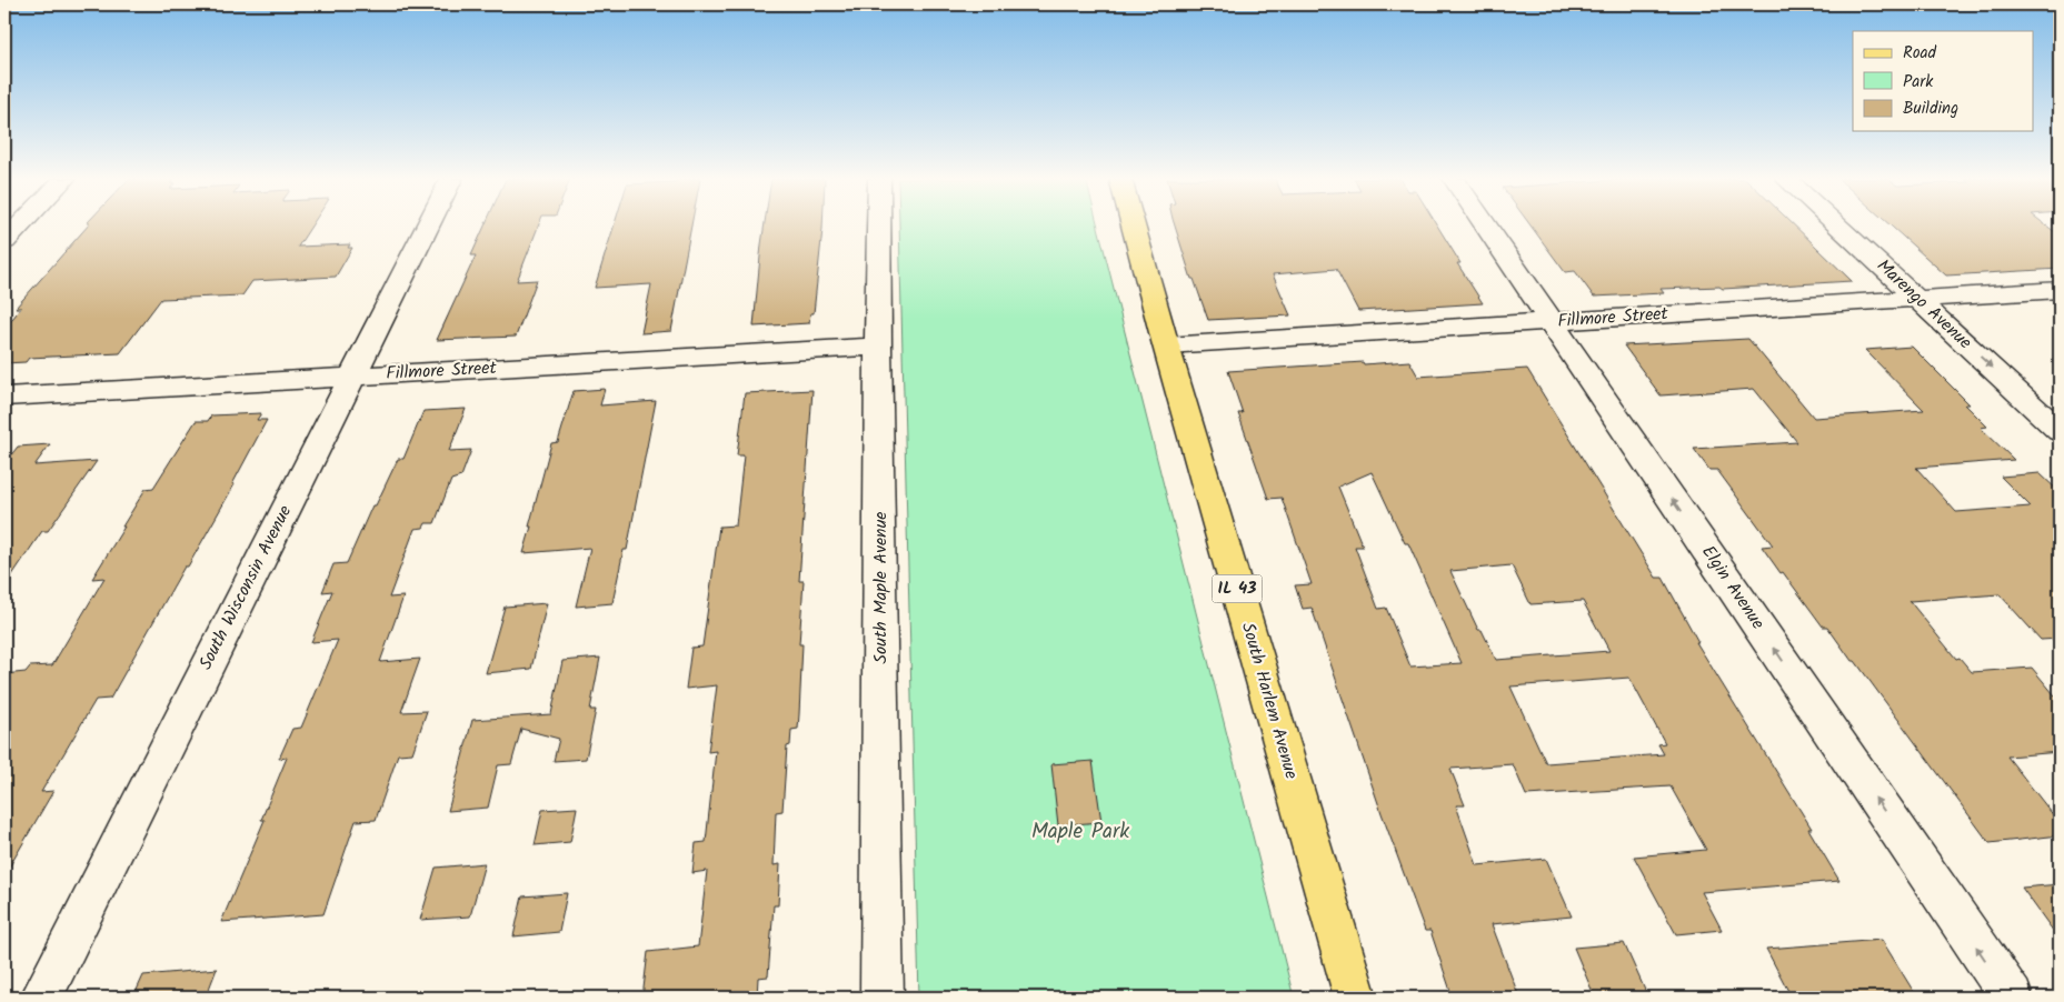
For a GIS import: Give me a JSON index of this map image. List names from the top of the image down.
{
  "streets": {
    "main road": ["IL 43", "South Harlem Avenue"],
    "street": [
      "Marengo Avenue",
      "Fillmore Street",
      "South Wisconsin Avenue",
      "South Maple Avenue",
      "Elgin Avenue"
    ]
  },
  "crossings": [
    ["Marengo Avenue", "Fillmore Street"],
    ["Fillmore Street", "South Wisconsin Avenue"],
    ["Fillmore Street", "South Maple Avenue"],
    ["Fillmore Street", "Elgin Avenue"],
    ["Fillmore Street", "South Harlem Avenue"]
  ],
  "one_way": ["Marengo Avenue", "Elgin Avenue"],
  "parks": ["Maple Park"],
  "legend": ["Road", "Park", "Building"]
}
